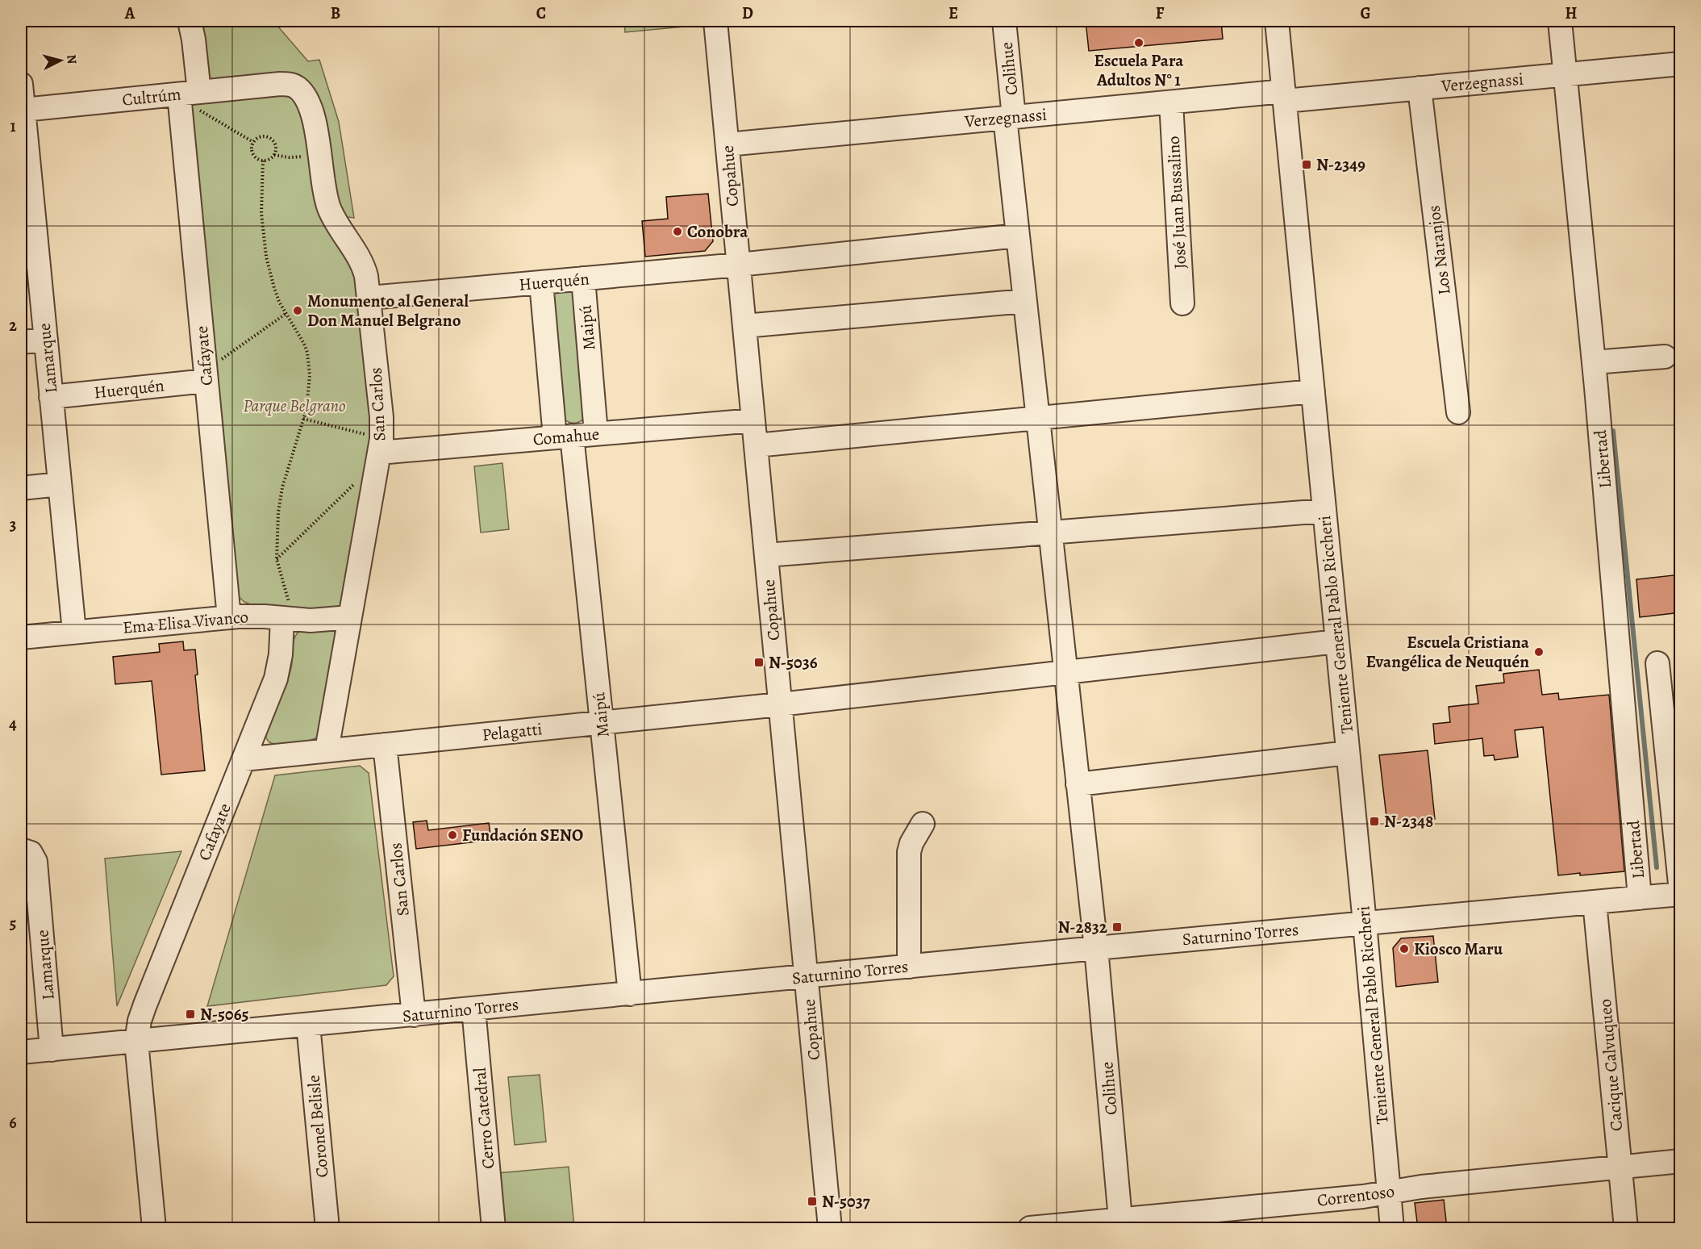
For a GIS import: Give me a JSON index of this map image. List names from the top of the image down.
{
  "streets": {
    "street": [
      "Colihue",
      "Verzegnassi",
      "Cultrúm",
      "Copahue",
      "José Juan Bussalino",
      "Los Naranjos",
      "Huerquén",
      "Maipú",
      "Cafayate",
      "Lamarque",
      "San Carlos",
      "Comahue",
      "Libertad",
      "Ema Elisa Vivanco",
      "Teniente General Pablo Riccheri",
      "Pelagatti",
      "Saturnino Torres",
      "Cacique Calvuqueo",
      "Cerro Catedral",
      "Coronel Belisle",
      "Correntoso"
    ]
  },
  "crossings": [
    ["Colihue", "Verzegnassi"],
    ["Colihue", "Huerquén"],
    ["Colihue", "Pelagatti"],
    ["Colihue", "Saturnino Torres"],
    ["Colihue", "Correntoso"],
    ["Verzegnassi", "Copahue"],
    ["Verzegnassi", "José Juan Bussalino"],
    ["Verzegnassi", "Los Naranjos"],
    ["Verzegnassi", "Libertad"],
    ["Verzegnassi", "Teniente General Pablo Riccheri"],
    ["Cultrúm", "Cafayate"],
    ["Cultrúm", "Lamarque"],
    ["Cultrúm", "San Carlos"],
    ["Copahue", "Huerquén"],
    ["Copahue", "Comahue"],
    ["Copahue", "Pelagatti"],
    ["Copahue", "Saturnino Torres"],
    ["Huerquén", "Maipú"],
    ["Huerquén", "Cafayate"],
    ["Huerquén", "Lamarque"],
    ["Huerquén", "San Carlos"],
    ["Maipú", "Comahue"],
    ["Maipú", "Pelagatti"],
    ["Maipú", "Saturnino Torres"],
    ["Cafayate", "Ema Elisa Vivanco"],
    ["Cafayate", "Pelagatti"],
    ["Cafayate", "Saturnino Torres"],
    ["Lamarque", "Ema Elisa Vivanco"],
    ["Lamarque", "Saturnino Torres"],
    ["San Carlos", "Comahue"],
    ["San Carlos", "Ema Elisa Vivanco"],
    ["San Carlos", "Pelagatti"],
    ["San Carlos", "Saturnino Torres"],
    ["Libertad", "Saturnino Torres"],
    ["Teniente General Pablo Riccheri", "Pelagatti"],
    ["Teniente General Pablo Riccheri", "Saturnino Torres"],
    ["Teniente General Pablo Riccheri", "Correntoso"],
    ["Saturnino Torres", "Cacique Calvuqueo"],
    ["Saturnino Torres", "Cerro Catedral"],
    ["Saturnino Torres", "Coronel Belisle"],
    ["Cacique Calvuqueo", "Correntoso"]
  ],
  "parks": ["Parque Belgrano"],
  "places": {
    "other": [
      "Escuela Para Adultos N° 1",
      "Conobra",
      "Monumento al General Don Manuel Belgrano",
      "Escuela Cristiana Evangélica de Neuquén",
      "Fundación SENO",
      "Kiosco Maru"
    ],
    "transit": [
      "N-2349",
      "N-5036",
      "N-2348",
      "N-2832",
      "N-5065",
      "N-5037"
    ]
  },
  "north": "right",
  "grid": {
    "columns": [
      "A",
      "B",
      "C",
      "D",
      "E",
      "F",
      "G",
      "H"
    ],
    "rows": [
      "1",
      "2",
      "3",
      "4",
      "5",
      "6"
    ]
  }
}
